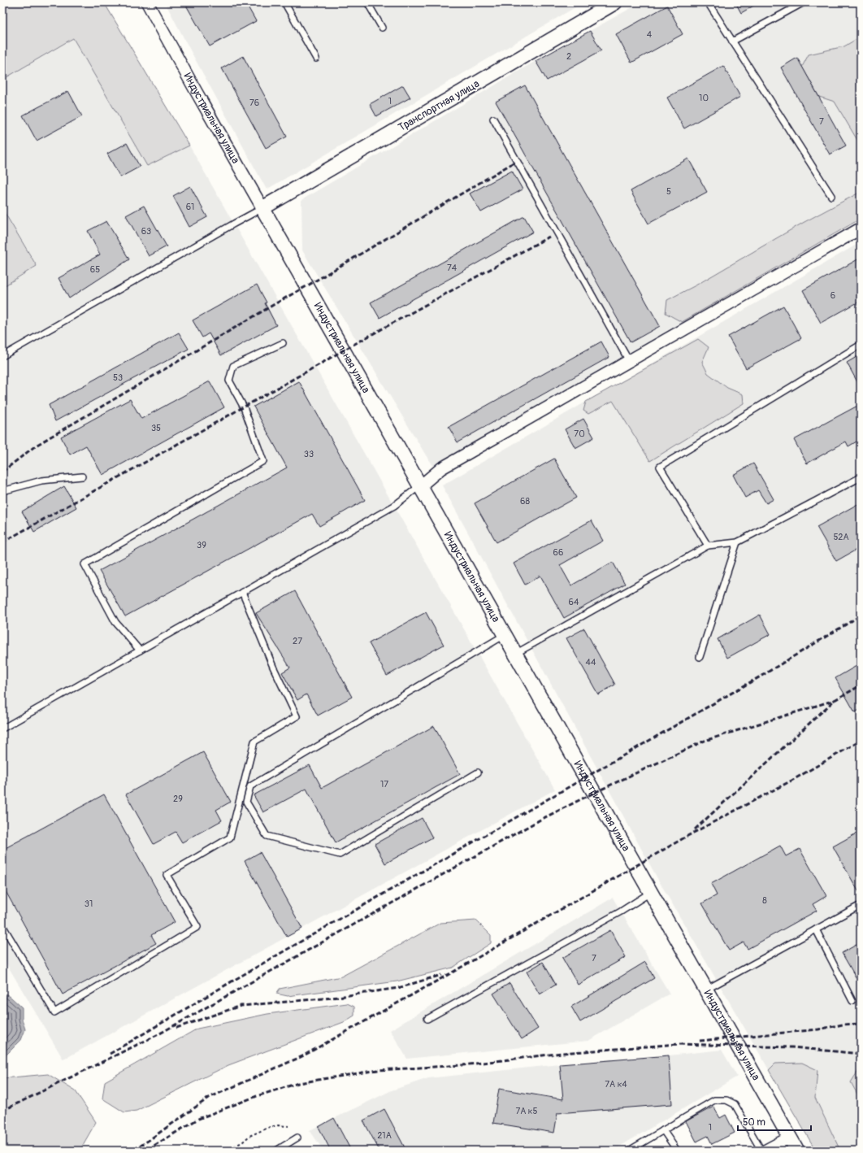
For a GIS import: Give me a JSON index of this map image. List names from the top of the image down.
{
  "streets": {
    "street": ["Транспортная улица", "Индустриальная улица"]
  },
  "crossings": [
    ["Транспортная улица", "Индустриальная улица"]
  ],
  "house_numbers": [
    "4",
    "2",
    "10",
    "1",
    "76",
    "7",
    "5",
    "61",
    "63",
    "74",
    "65",
    "6",
    "53",
    "35",
    "70",
    "33",
    "68",
    "52А",
    "39",
    "66",
    "64",
    "27",
    "44",
    "17",
    "29",
    "8",
    "31",
    "7",
    "7А к4",
    "7А к5",
    "1",
    "21А"
  ],
  "scale_bar": "50 m"
}
